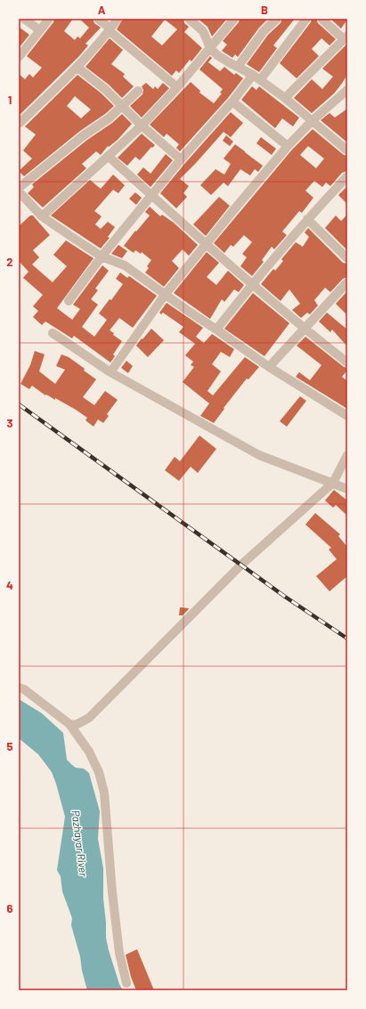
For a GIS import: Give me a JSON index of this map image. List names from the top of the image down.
{
  "water": ["Pazhayar River"],
  "grid": {
    "columns": ["A", "B"],
    "rows": [
      "1",
      "2",
      "3",
      "4",
      "5",
      "6"
    ]
  }
}
